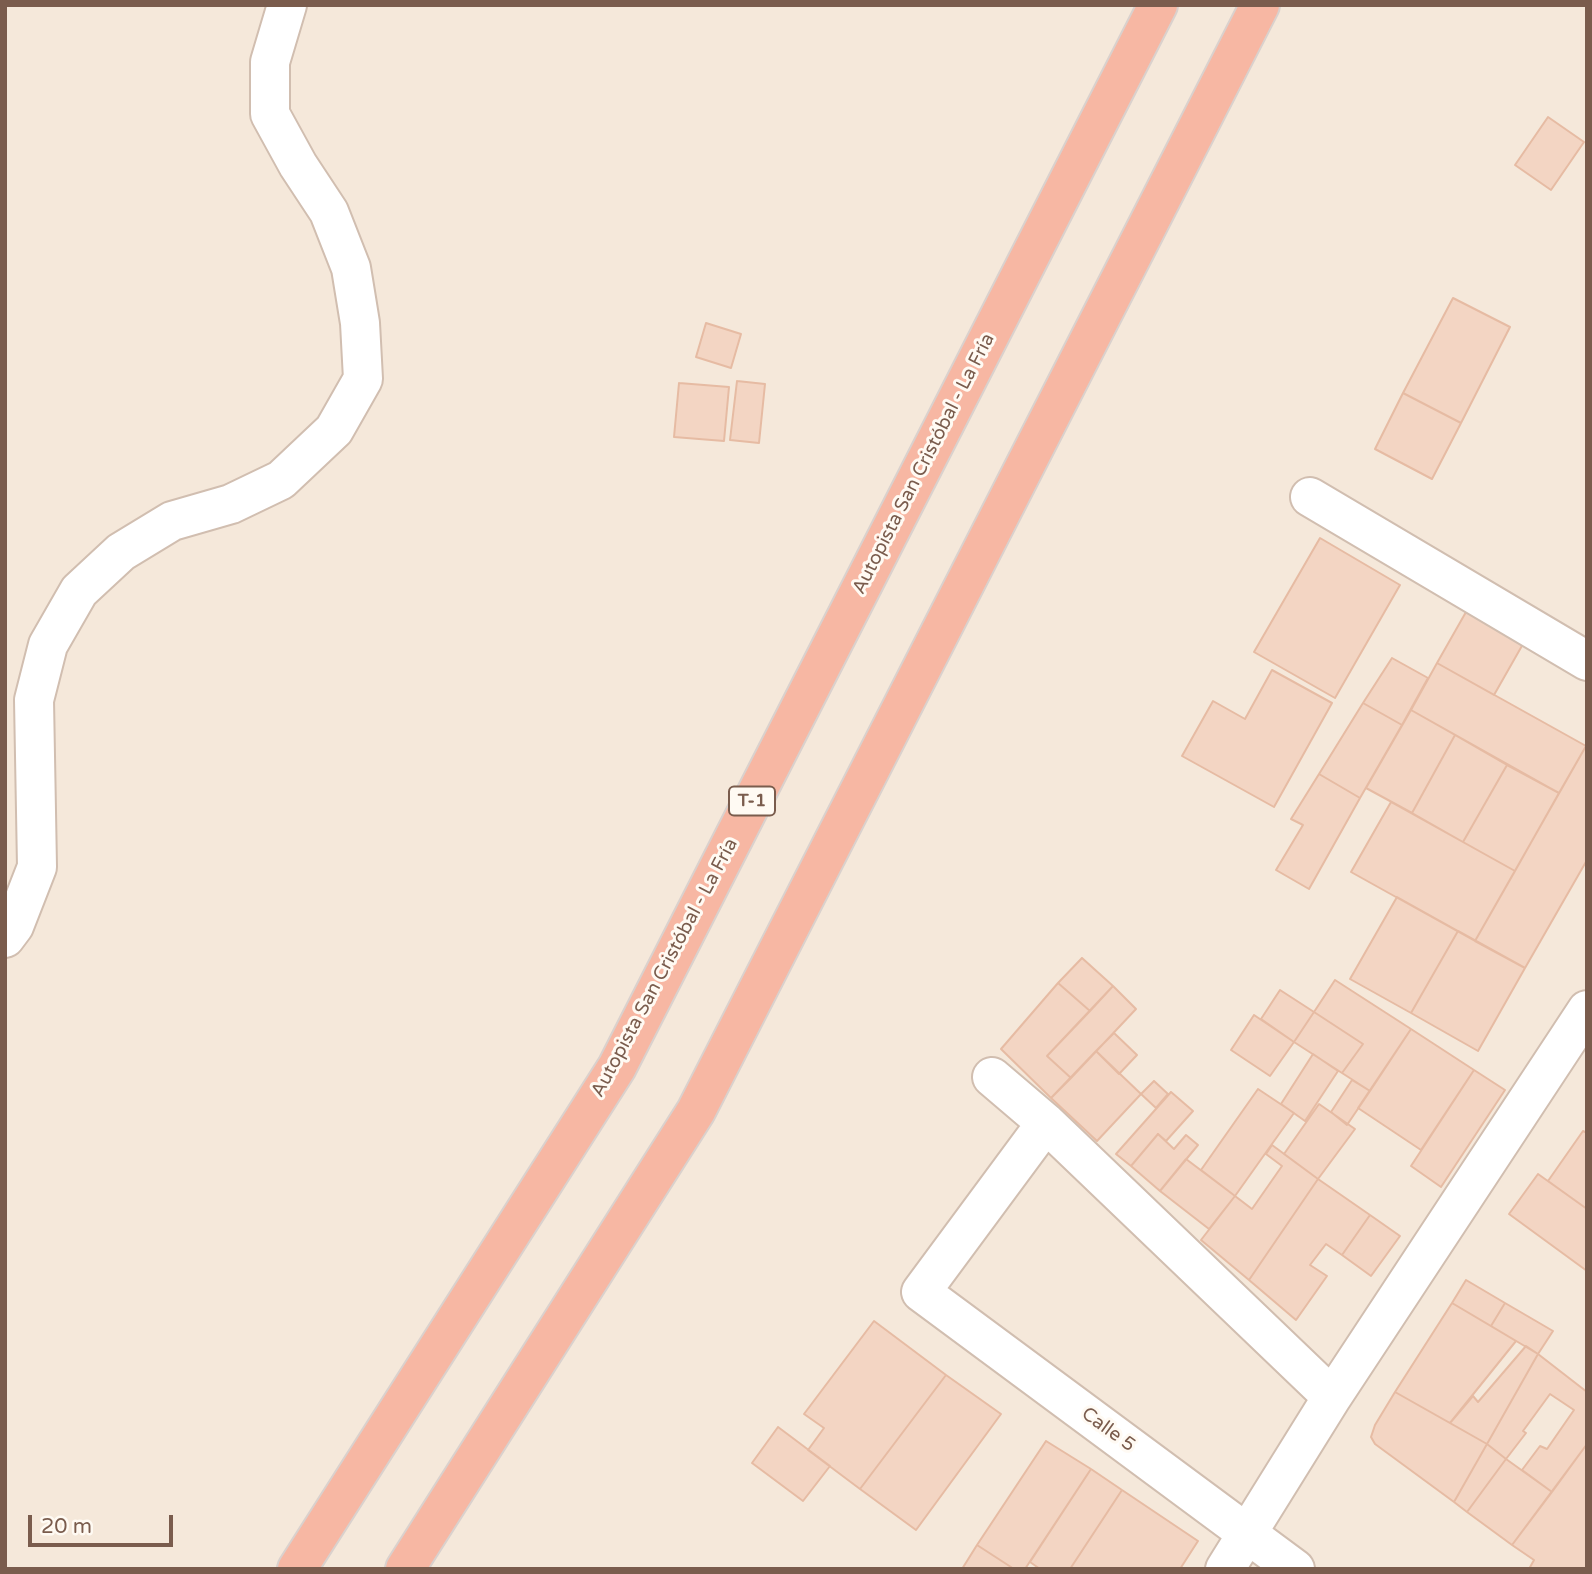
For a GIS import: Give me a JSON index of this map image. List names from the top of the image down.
{
  "streets": {
    "highway": ["Autopista San Cristóbal - La Fría", "T-1"],
    "street": ["Calle 5"]
  },
  "scale_bar": "20 m"
}
